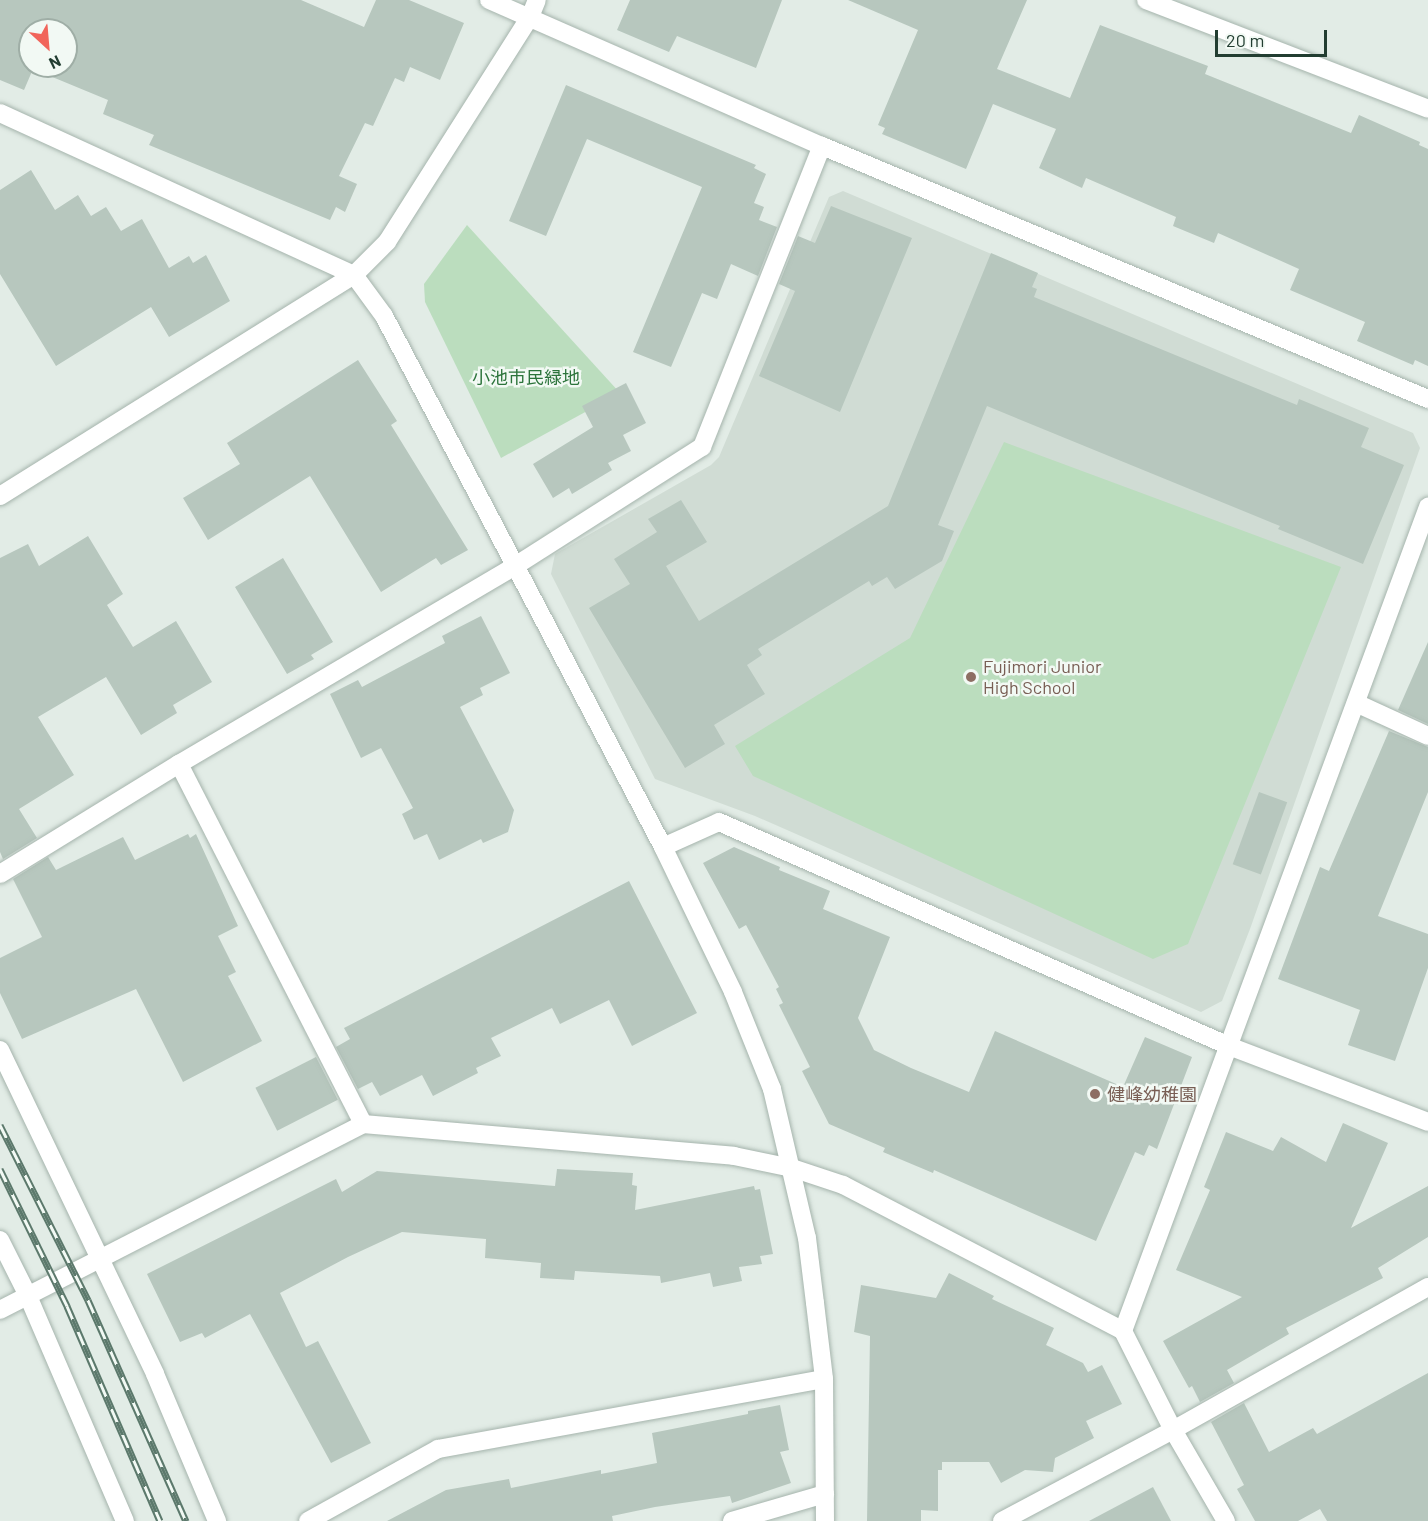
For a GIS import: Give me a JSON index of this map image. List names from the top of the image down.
{
  "parks": ["小池市民緑地"],
  "places": ["Fujimori Junior High School", "健峰幼稚園"],
  "scale_bar": "20 m",
  "north": "bottom right"
}
